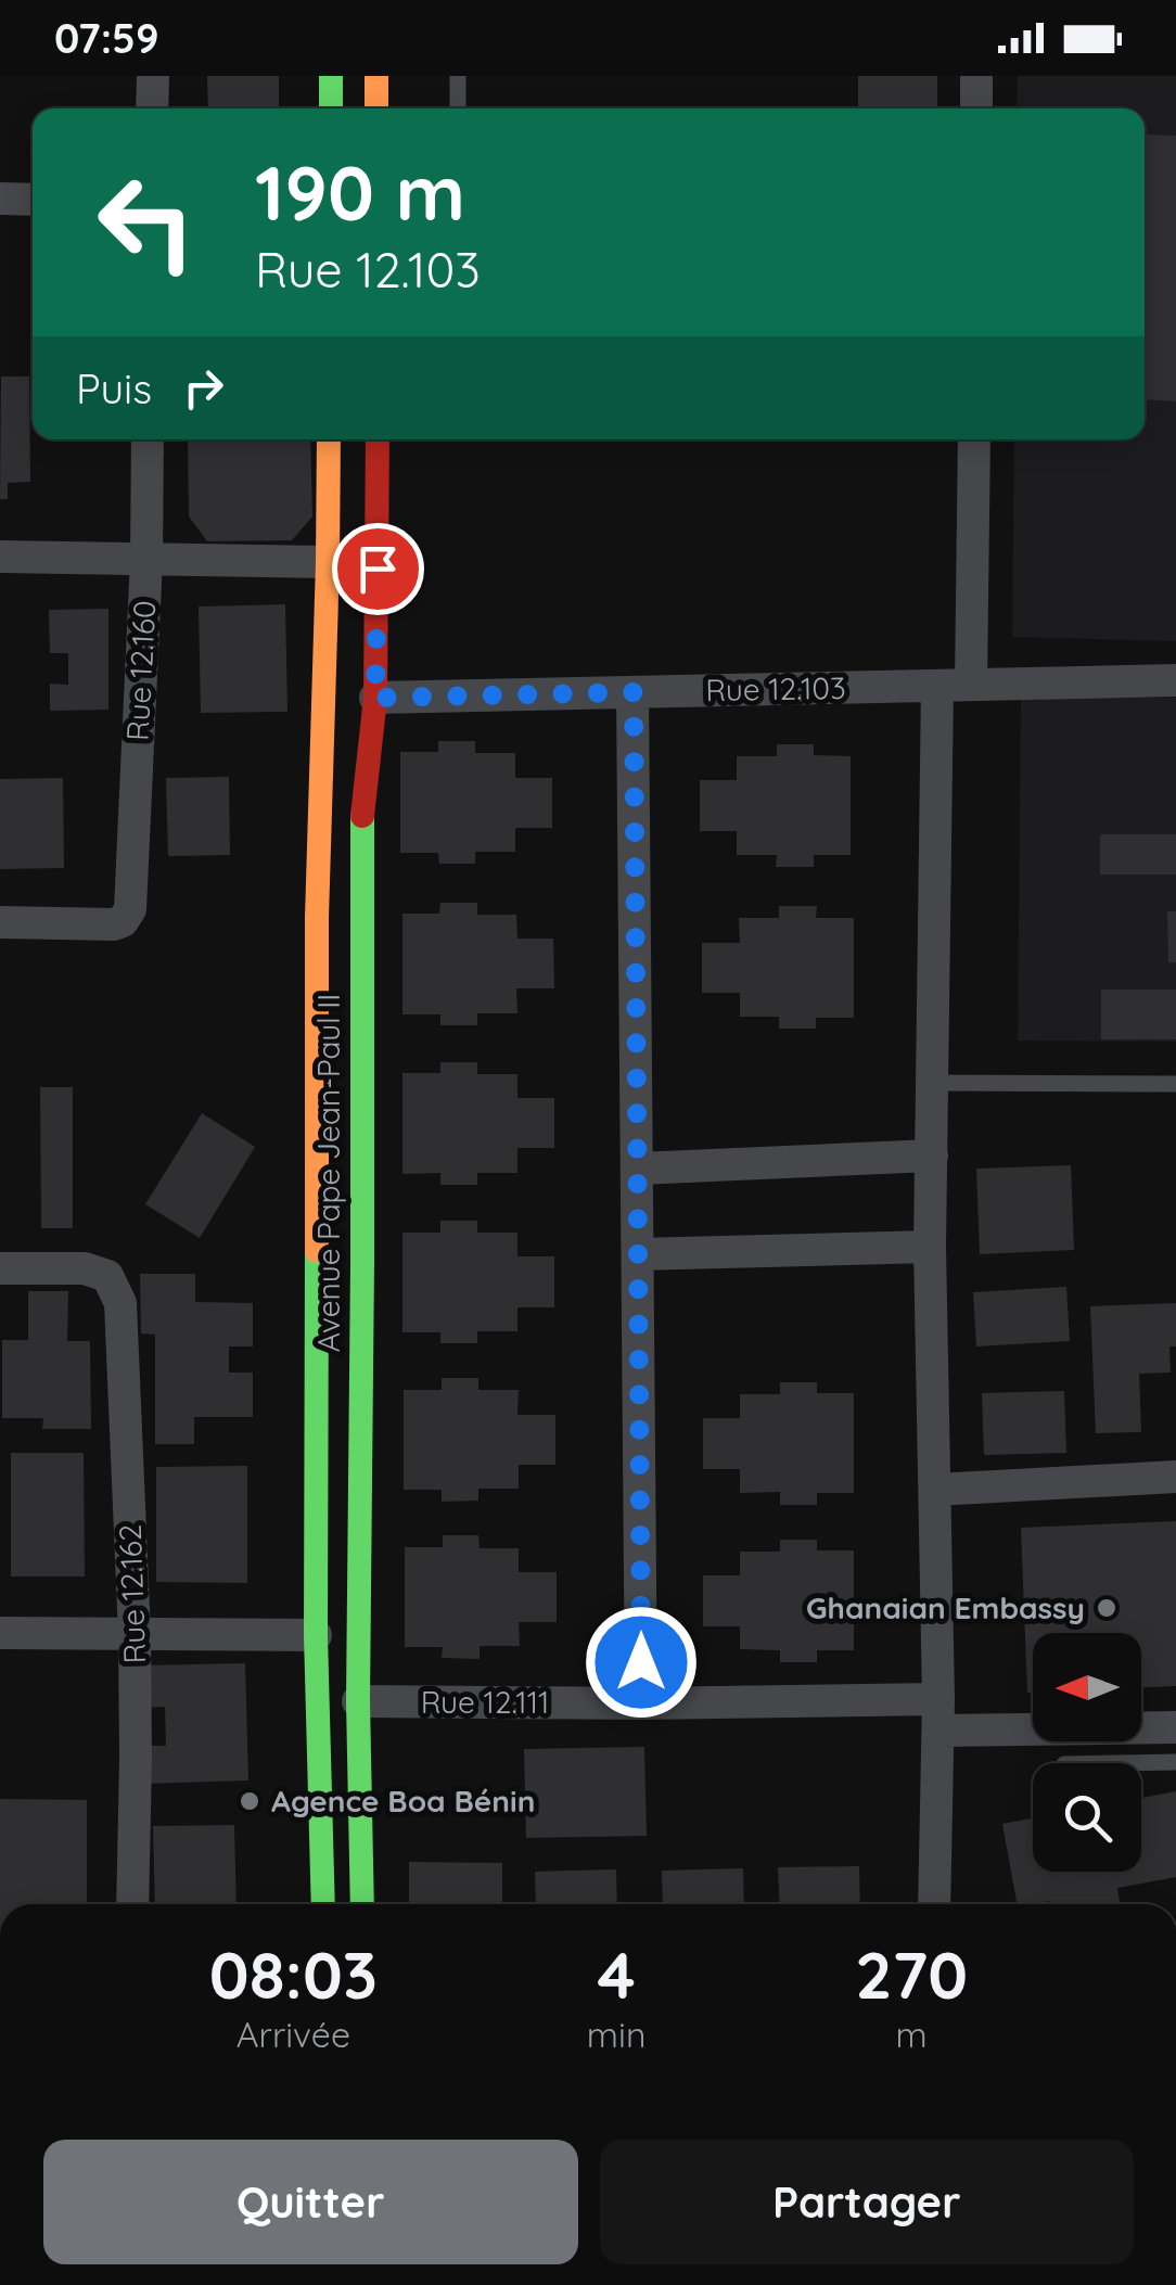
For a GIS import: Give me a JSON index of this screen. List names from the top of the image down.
{
  "streets": {
    "main road": ["Avenue Pape Jean-Paul II"],
    "street": [
      "Rue 12.160",
      "Rue 12.103",
      "Rue 12.162",
      "Rue 12.111"
    ]
  },
  "crossings": [
    ["Rue 12.103", "Avenue Pape Jean-Paul II"],
    ["Avenue Pape Jean-Paul II", "Rue 12.111"]
  ],
  "places": ["Ghanaian Embassy", "Agence Boa Bénin"],
  "north": "left",
  "page": {
    "status": "07:59",
    "turn": ["190 m", "Rue 12.103"],
    "then": "Puis",
    "eta": [
      "08:03",
      "Arrivée",
      "4",
      "min",
      "270",
      "m"
    ],
    "buttons": ["Quitter", "Partager"]
  }
}
